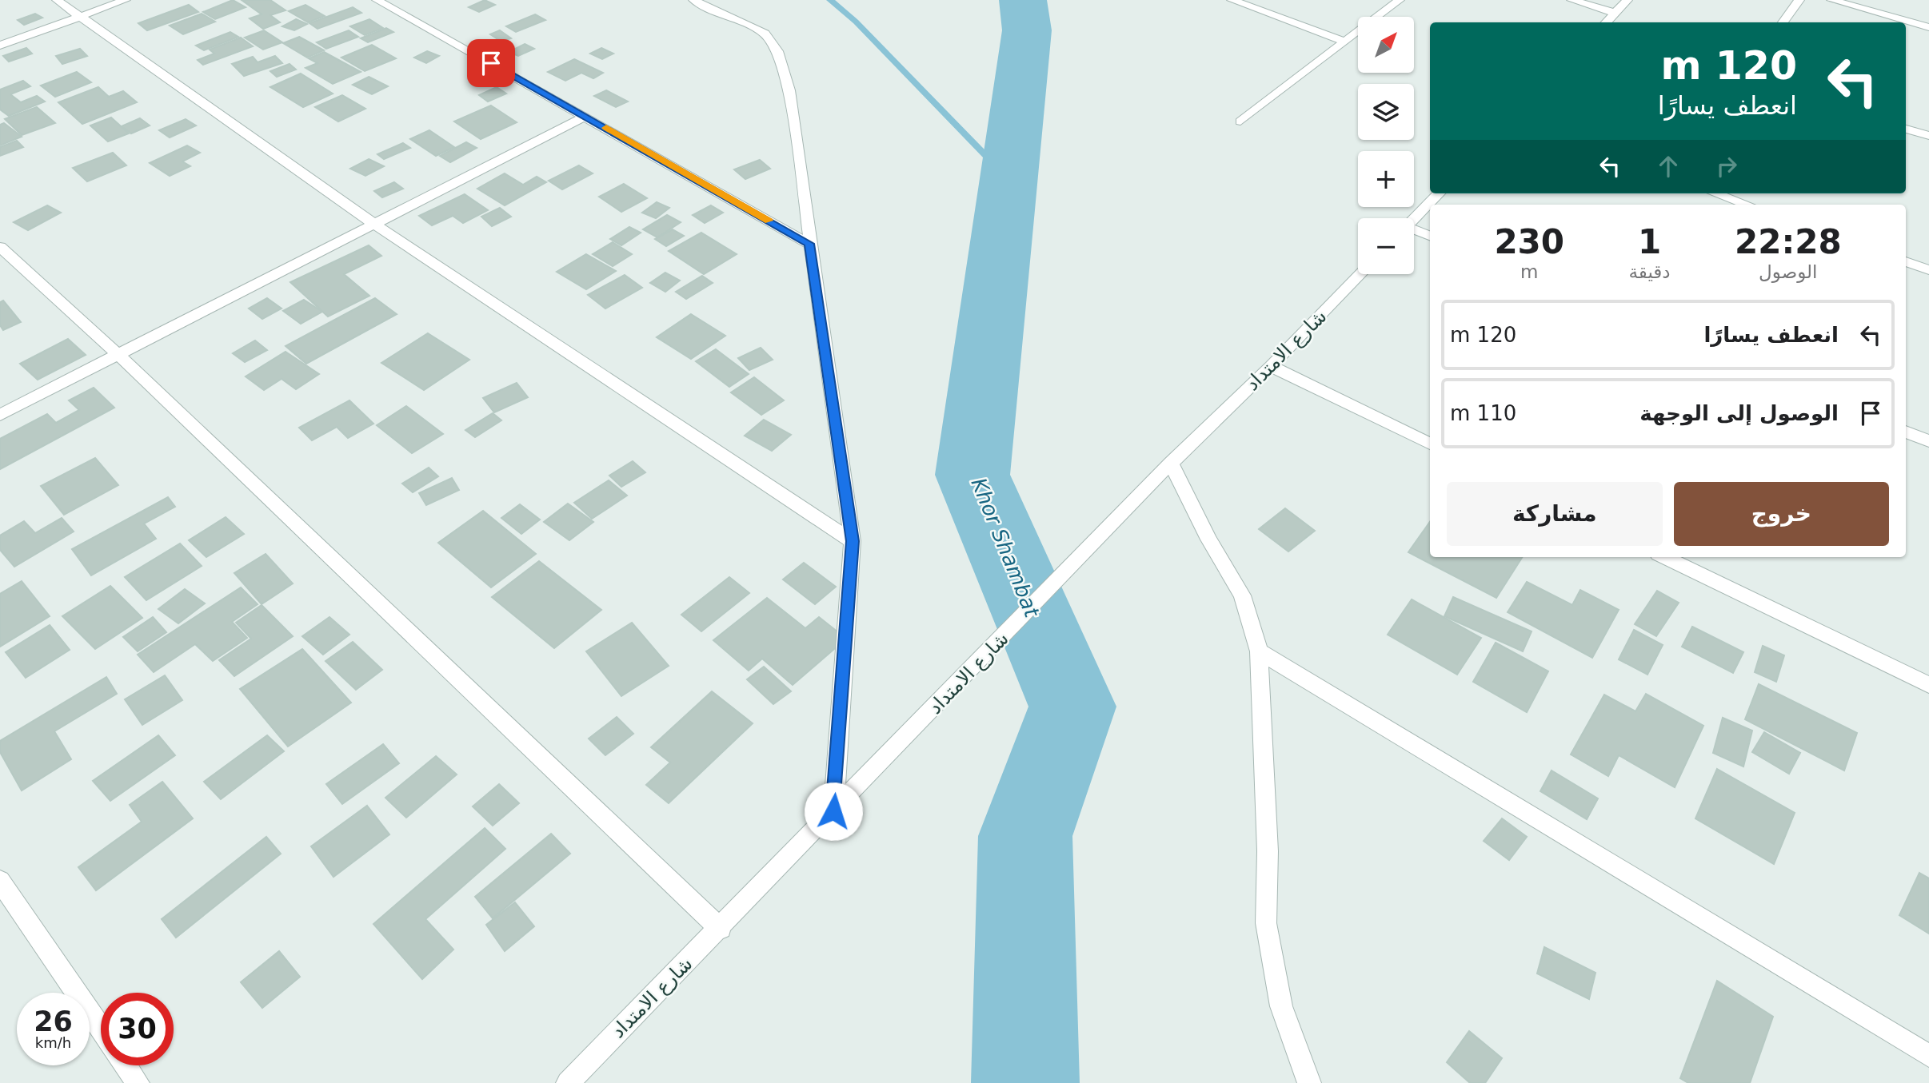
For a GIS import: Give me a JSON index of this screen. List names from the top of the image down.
{
  "streets": {
    "street": ["شارع الامتداد"]
  },
  "water": ["Khor Shambat"],
  "north": "top right",
  "page": {
    "map_buttons": ["+", "−"],
    "turn": ["120 m", "انعطف يسارًا"],
    "eta": [
      "22:28",
      "الوصول",
      "1",
      "دقيقة",
      "230",
      "m"
    ],
    "list": [
      {
        "name": "انعطف يسارًا",
        "value": "120 m"
      },
      {
        "name": "الوصول إلى الوجهة",
        "value": "110 m"
      }
    ],
    "buttons": ["خروج", "مشاركة"],
    "speed": "26 km/h",
    "limit": "30"
  }
}
